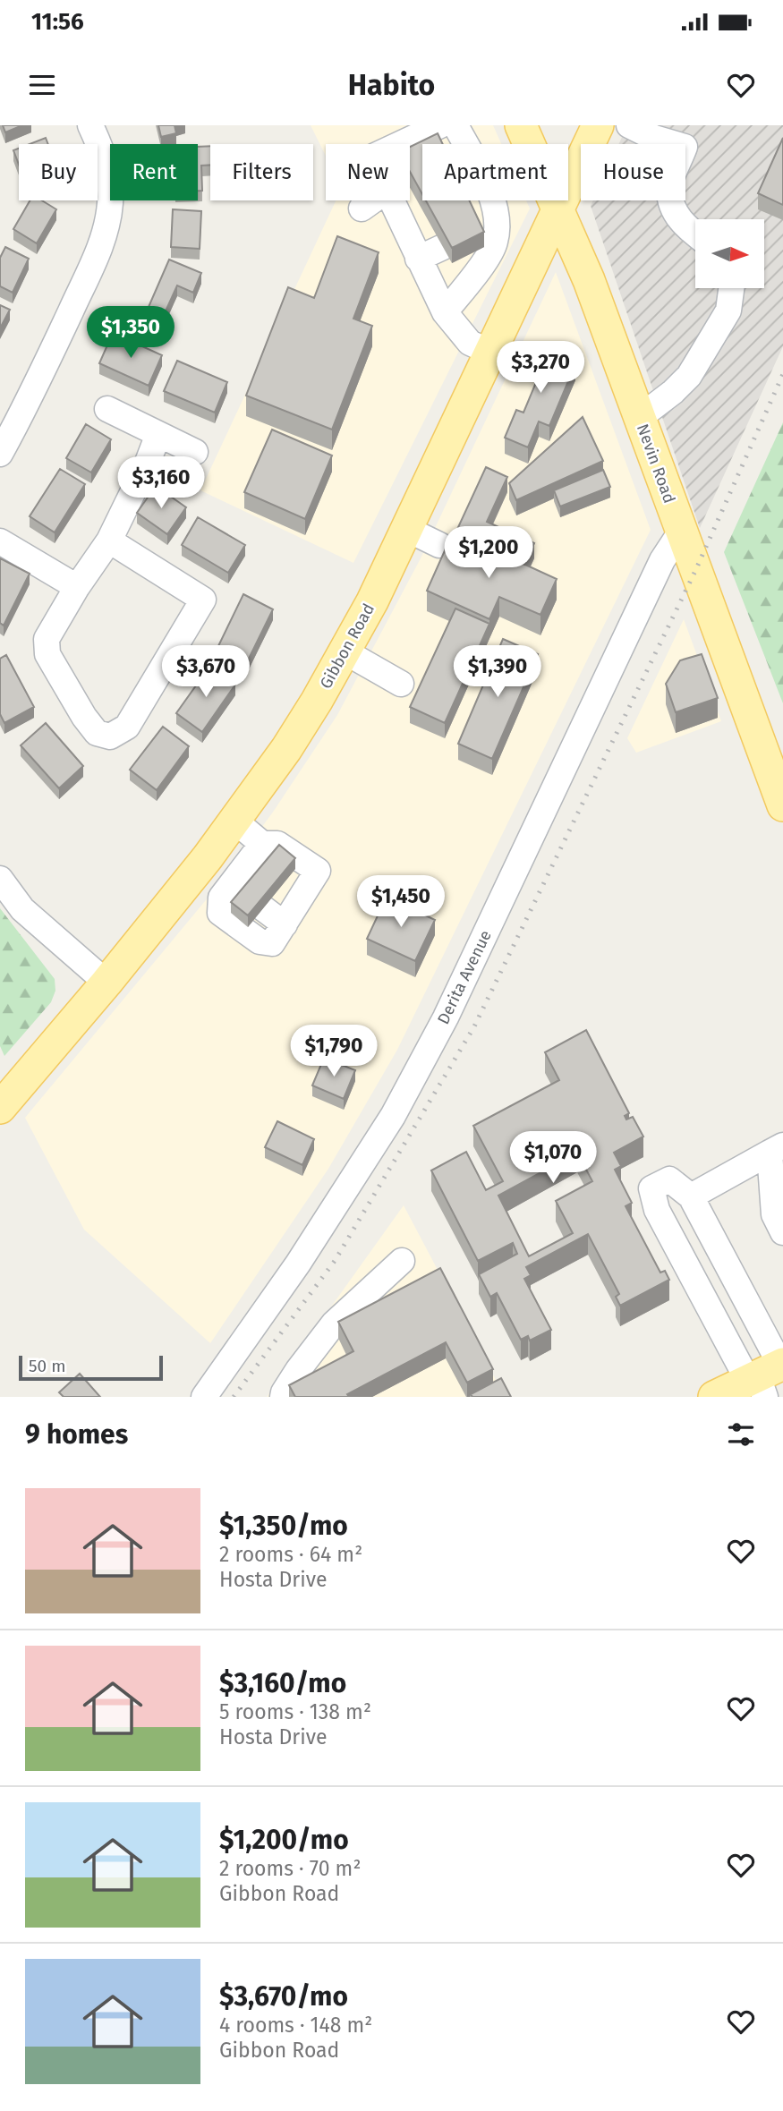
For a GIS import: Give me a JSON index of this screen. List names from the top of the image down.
{
  "streets": {
    "main road": ["Nevin Road", "Gibbon Road"],
    "street": ["Derita Avenue"]
  },
  "crossings": [
    ["Nevin Road", "Gibbon Road"],
    ["Nevin Road", "Derita Avenue"]
  ],
  "scale_bar": "50 m",
  "north": "right",
  "page": {
    "status": "11:56",
    "header": "Habito",
    "chip": [
      "Buy",
      "Rent",
      "Filters",
      "New",
      "Apartment",
      "House"
    ],
    "price": [
      "$1,350",
      "$3,270",
      "$3,160",
      "$1,200",
      "$3,670",
      "$1,390",
      "$1,450",
      "$1,790",
      "$1,070"
    ],
    "scale": "50 m",
    "heading": "9 homes",
    "list": [
      {
        "name": "$1,350/mo",
        "note": "2 rooms · 64 m² · Hosta Drive"
      },
      {
        "name": "$3,160/mo",
        "note": "5 rooms · 138 m² · Hosta Drive"
      },
      {
        "name": "$1,200/mo",
        "note": "2 rooms · 70 m² · Gibbon Road"
      },
      {
        "name": "$3,670/mo",
        "note": "4 rooms · 148 m² · Gibbon Road"
      }
    ]
  }
}
